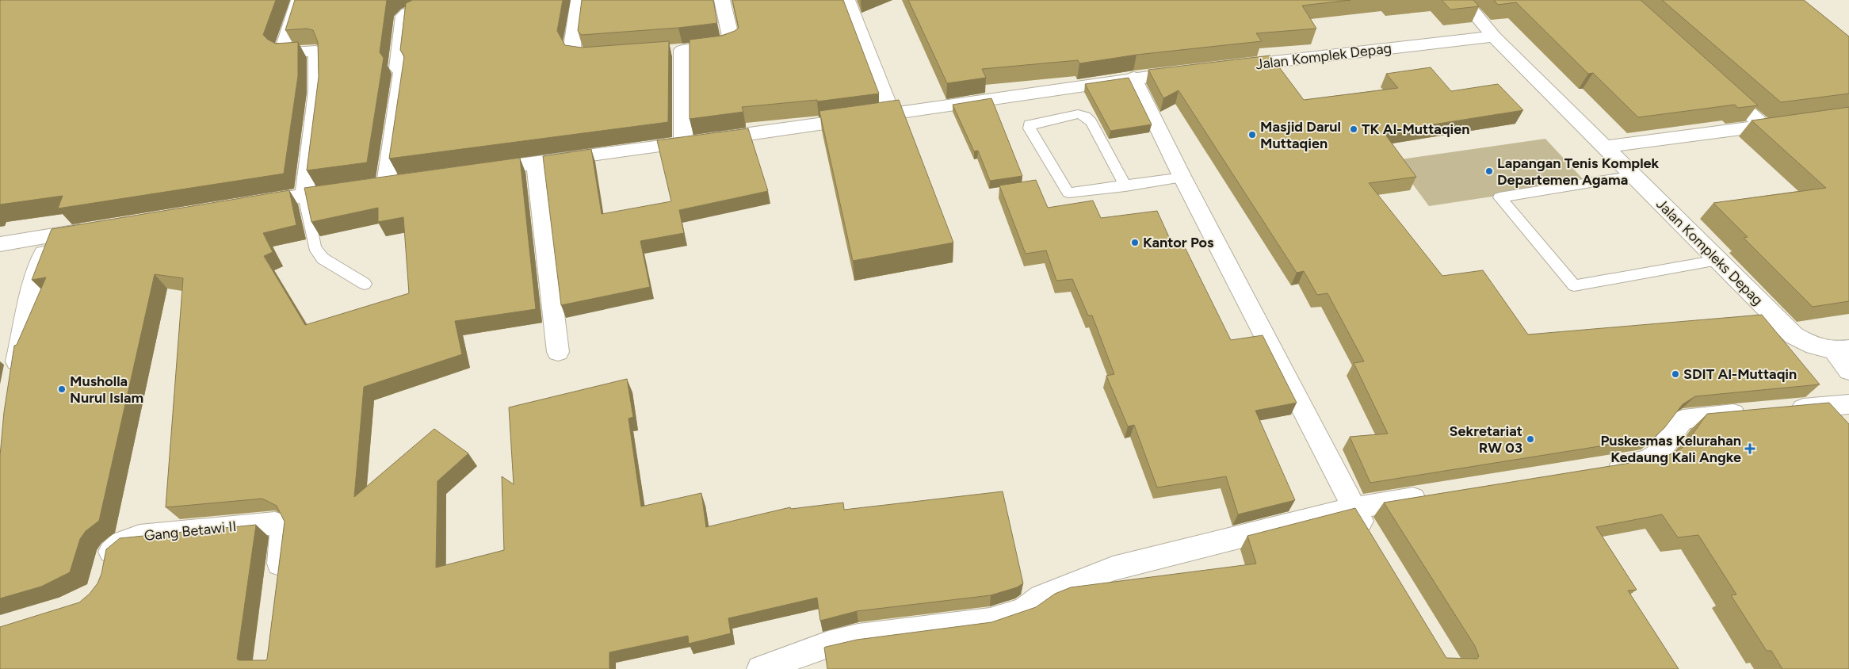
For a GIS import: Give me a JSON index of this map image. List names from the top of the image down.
{
  "streets": {
    "street": ["Jalan Komplek Depag", "Jalan Kompleks Depag", "Gang Betawi II"]
  },
  "crossings": [
    ["Jalan Komplek Depag", "Jalan Kompleks Depag"]
  ],
  "places": {
    "other": [
      "TK Al-Muttaqien",
      "Masjid Darul Muttaqien",
      "Lapangan Tenis Komplek Departemen Agama",
      "Kantor Pos",
      "SDIT Al-Muttaqin",
      "Musholla Nurul Islam",
      "Sekretariat RW 03"
    ],
    "health": ["Puskesmas Kelurahan Kedaung Kali Angke"]
  }
}
